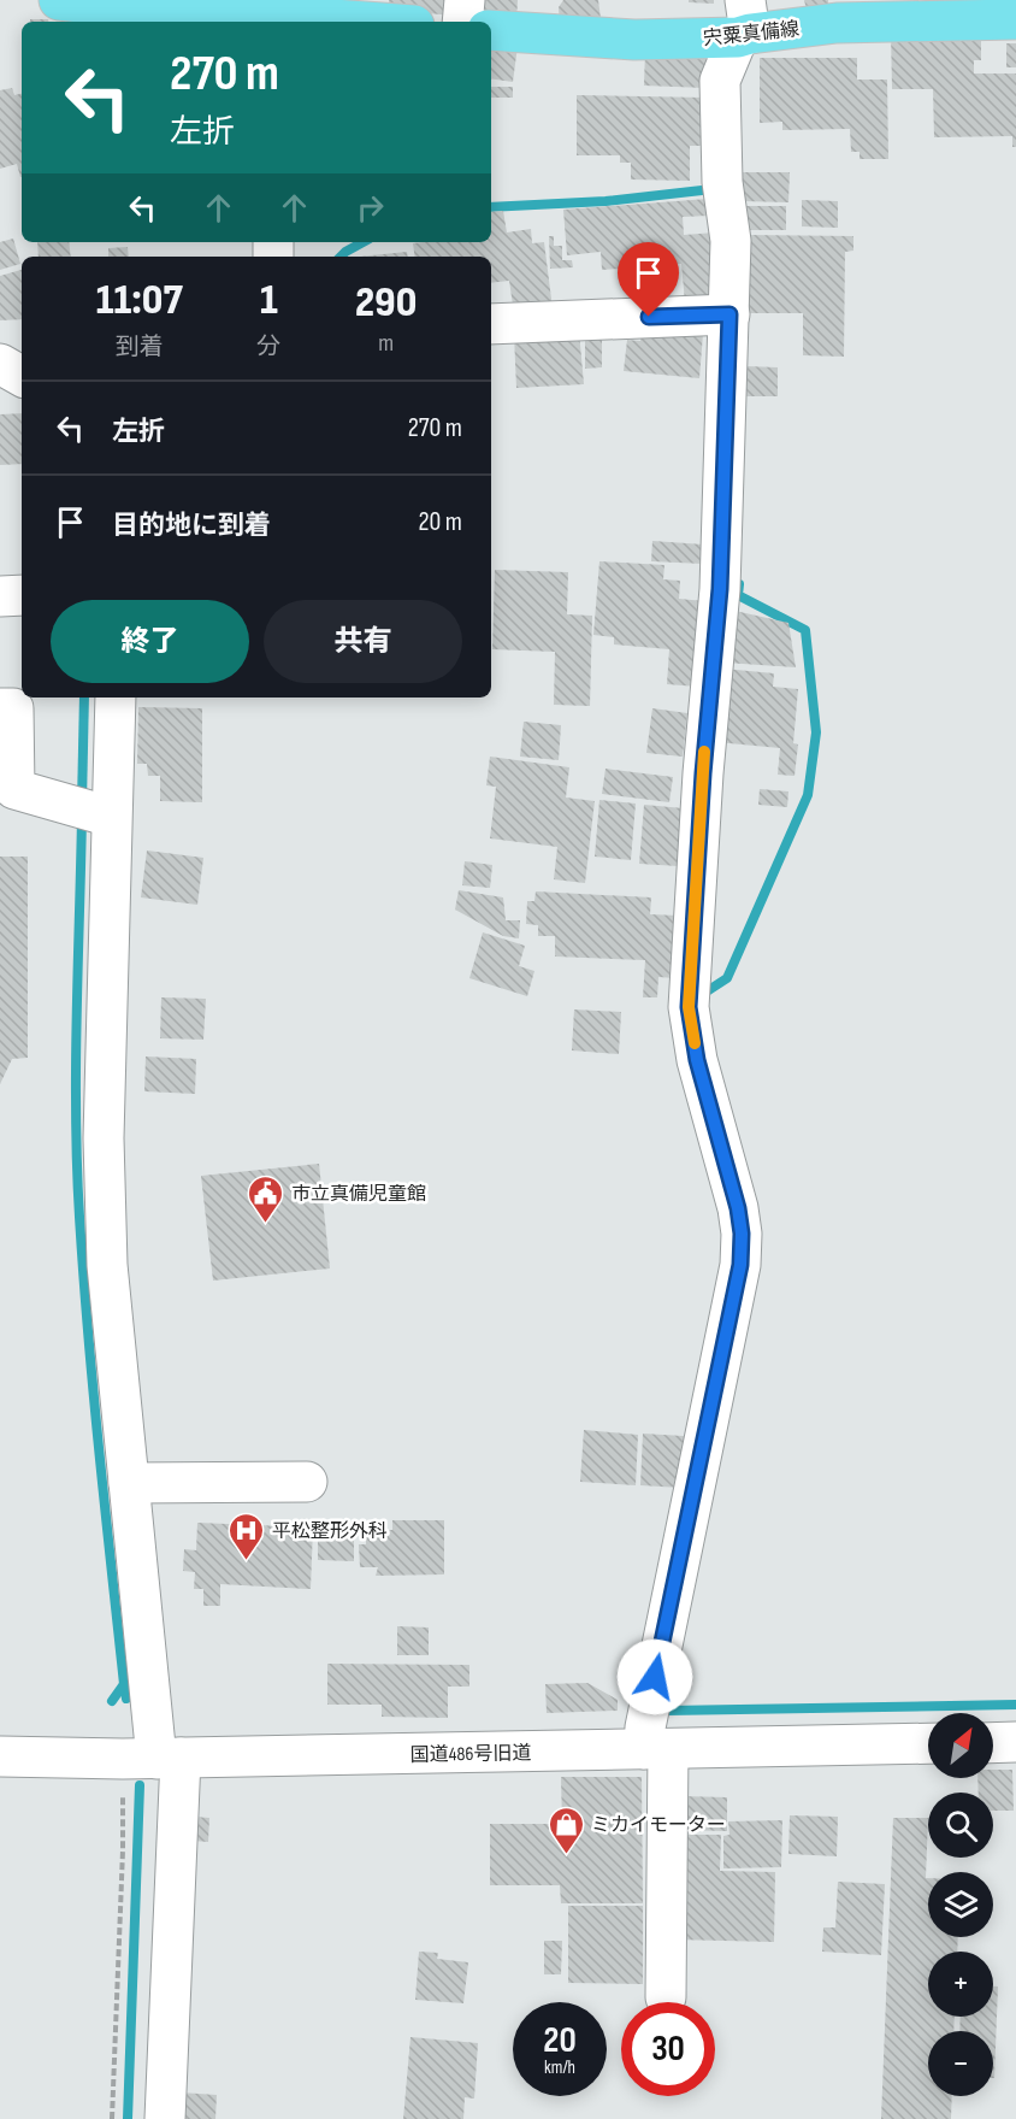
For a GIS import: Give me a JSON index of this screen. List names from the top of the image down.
{
  "streets": {
    "main road": ["宍粟真備線"],
    "street": ["国道486号旧道"]
  },
  "places": {
    "public building": ["市立真備児童館"],
    "hospital": ["平松整形外科"],
    "shop": ["ミカイモーター"]
  },
  "north": "top right",
  "page": {
    "turn": ["270 m", "左折"],
    "eta": [
      "11:07",
      "到着",
      "1",
      "分",
      "290",
      "m"
    ],
    "list": [
      {
        "name": "左折",
        "value": "270 m"
      },
      {
        "name": "目的地に到着",
        "value": "20 m"
      }
    ],
    "buttons": ["終了", "共有"],
    "map_buttons": ["+", "−"],
    "speed": "20 km/h",
    "limit": "30"
  }
}
